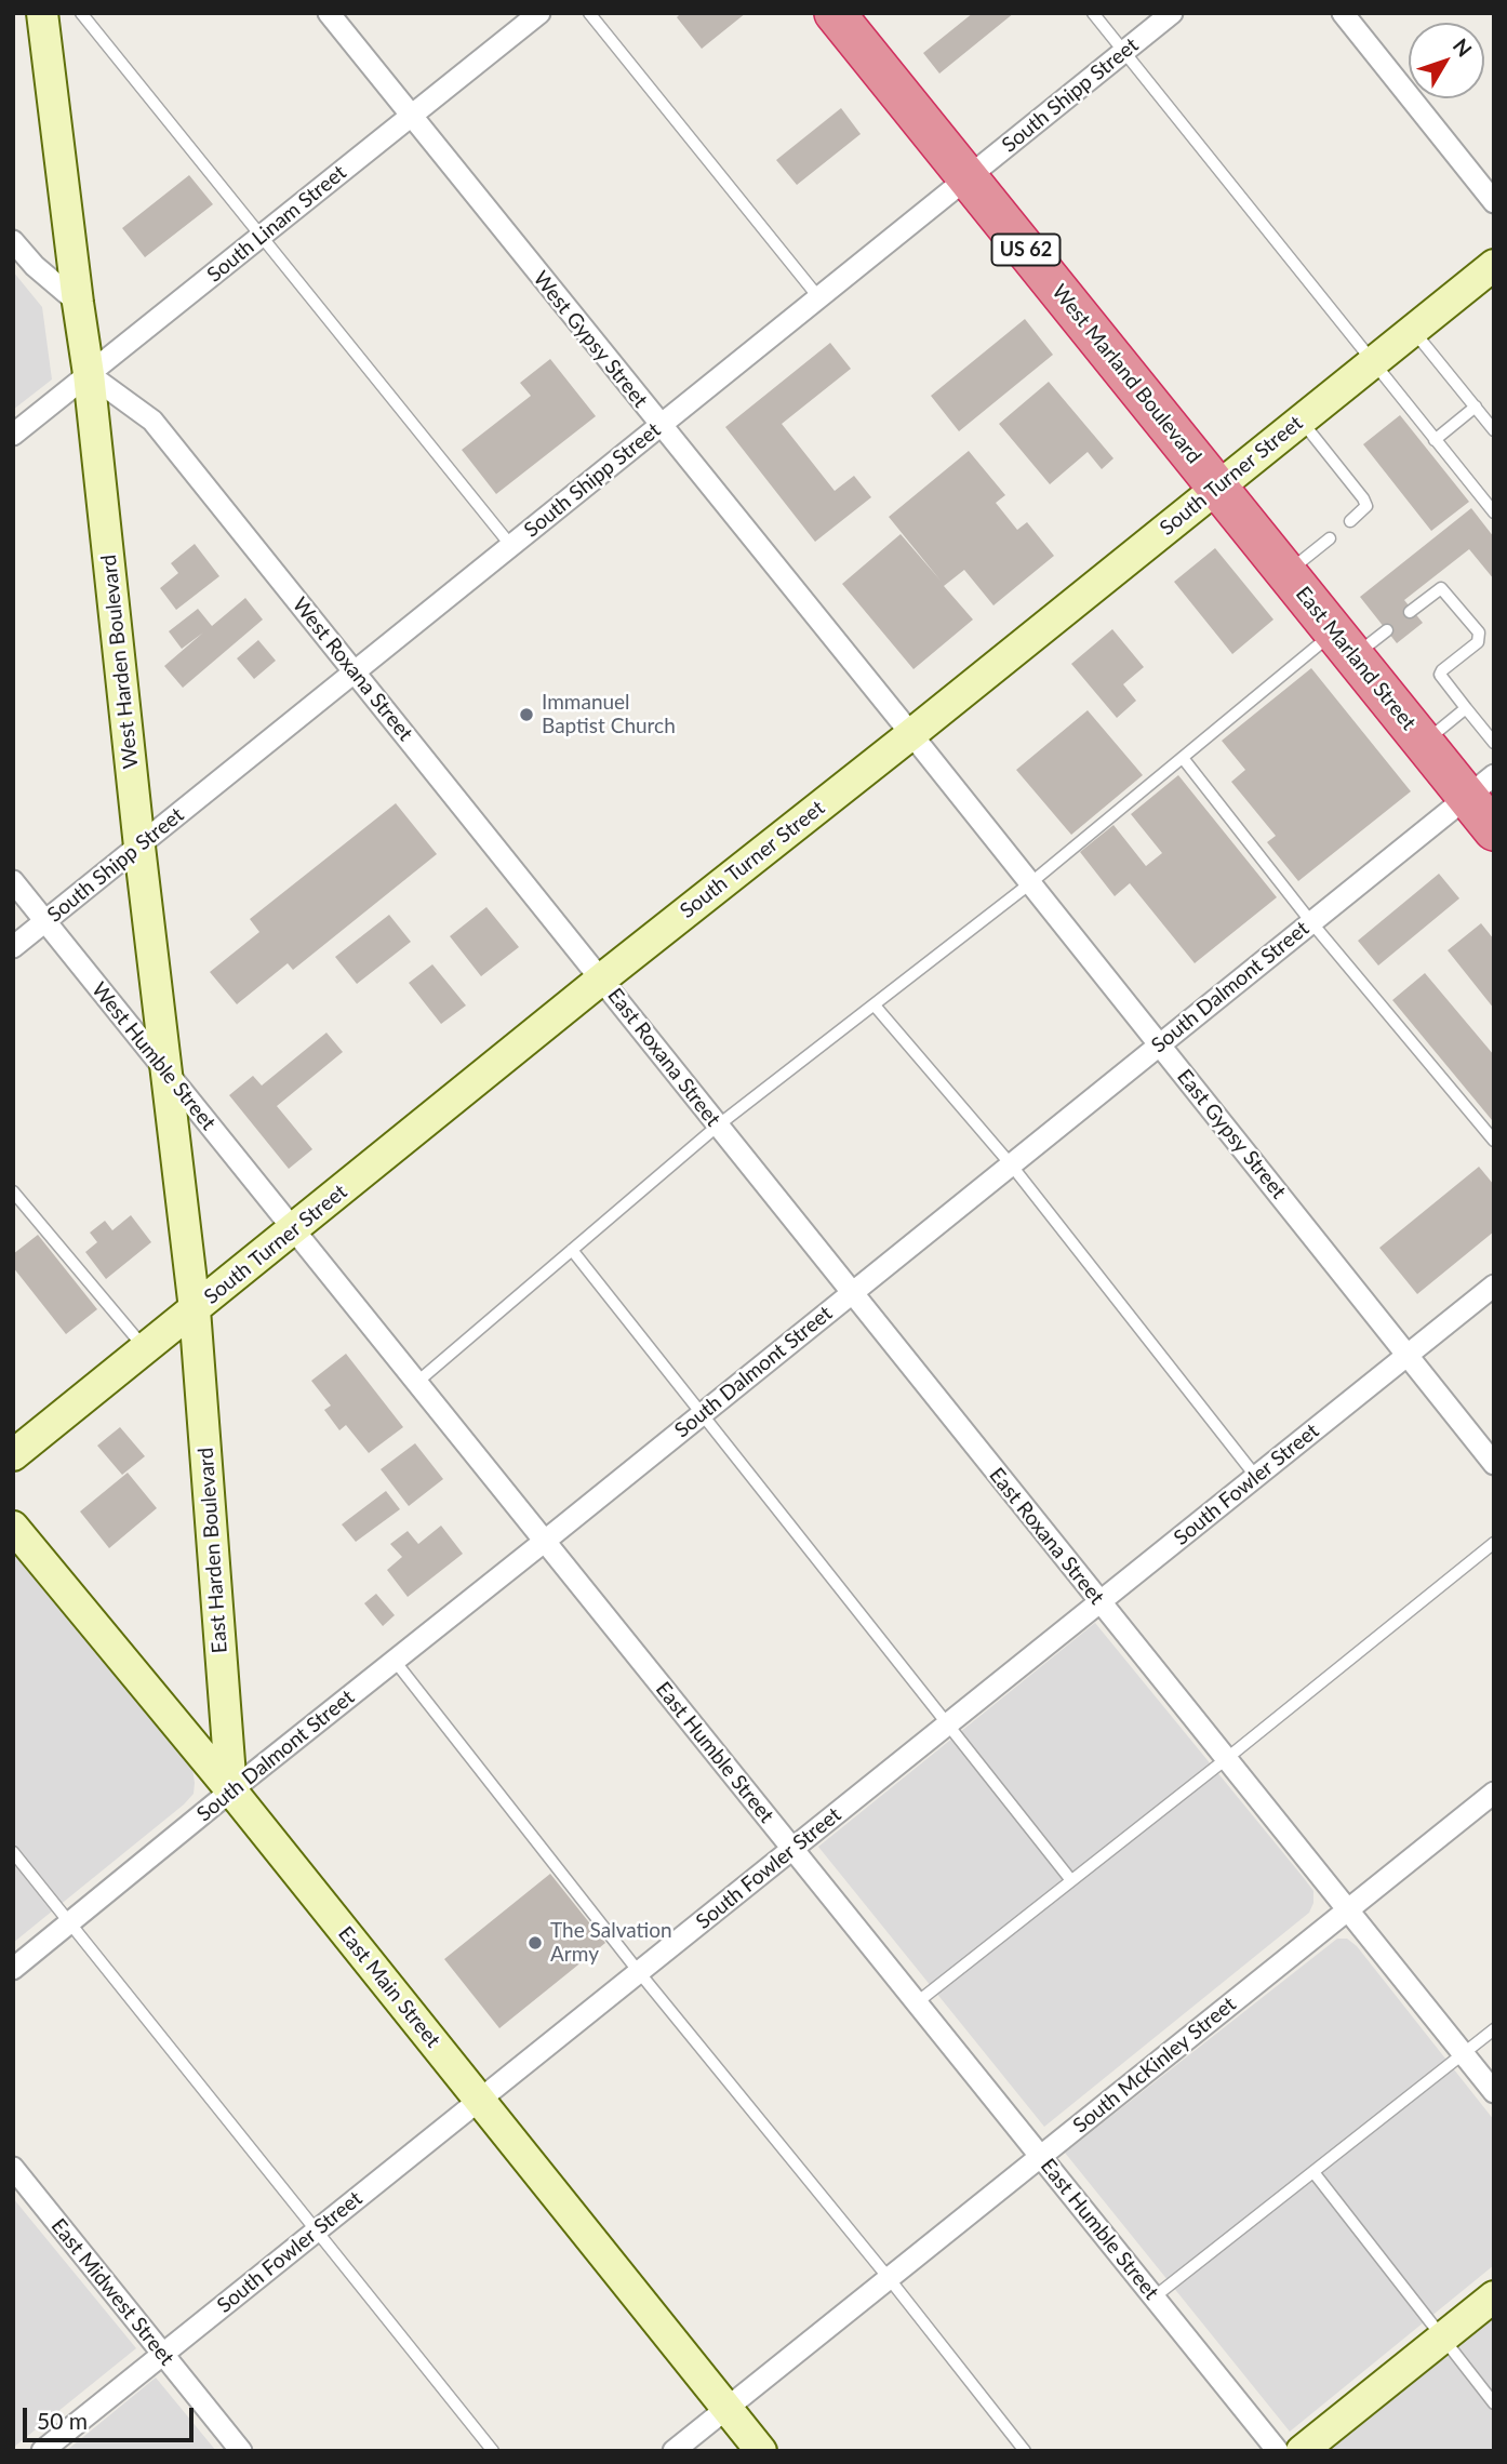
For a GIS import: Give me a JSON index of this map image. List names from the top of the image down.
{
  "streets": {
    "highway": ["US 62", "West Marland Boulevard", "East Marland Street"],
    "street": [
      "South Shipp Street",
      "South Linam Street",
      "West Gypsy Street",
      "South Turner Street",
      "West Harden Boulevard",
      "West Roxana Street",
      "South Dalmont Street",
      "West Humble Street",
      "East Roxana Street",
      "East Gypsy Street",
      "South Fowler Street",
      "East Harden Boulevard",
      "East Humble Street",
      "East Main Street",
      "South McKinley Street",
      "East Midwest Street"
    ]
  },
  "crossings": [
    ["South Shipp Street", "West Gypsy Street"],
    ["South Shipp Street", "West Marland Boulevard"],
    ["South Shipp Street", "West Harden Boulevard"],
    ["South Shipp Street", "West Roxana Street"],
    ["South Shipp Street", "West Humble Street"],
    ["South Linam Street", "West Gypsy Street"],
    ["South Linam Street", "West Harden Boulevard"],
    ["South Linam Street", "West Roxana Street"],
    ["West Gypsy Street", "South Turner Street"],
    ["West Gypsy Street", "East Gypsy Street"],
    ["West Marland Boulevard", "South Turner Street"],
    ["West Marland Boulevard", "East Marland Street"],
    ["South Turner Street", "East Marland Street"],
    ["South Turner Street", "West Harden Boulevard"],
    ["South Turner Street", "West Roxana Street"],
    ["South Turner Street", "West Humble Street"],
    ["South Turner Street", "East Roxana Street"],
    ["South Turner Street", "East Gypsy Street"],
    ["South Turner Street", "East Harden Boulevard"],
    ["South Turner Street", "East Humble Street"],
    ["East Marland Street", "South Dalmont Street"],
    ["West Harden Boulevard", "West Roxana Street"],
    ["West Harden Boulevard", "West Humble Street"],
    ["West Harden Boulevard", "East Harden Boulevard"],
    ["West Roxana Street", "East Roxana Street"],
    ["South Dalmont Street", "East Roxana Street"],
    ["South Dalmont Street", "East Gypsy Street"],
    ["South Dalmont Street", "East Harden Boulevard"],
    ["South Dalmont Street", "East Humble Street"],
    ["South Dalmont Street", "East Main Street"],
    ["West Humble Street", "East Humble Street"],
    ["East Roxana Street", "South Fowler Street"],
    ["East Roxana Street", "South McKinley Street"],
    ["East Gypsy Street", "South Fowler Street"],
    ["South Fowler Street", "East Humble Street"],
    ["South Fowler Street", "East Main Street"],
    ["South Fowler Street", "East Midwest Street"],
    ["East Harden Boulevard", "East Main Street"],
    ["East Humble Street", "South McKinley Street"],
    ["East Main Street", "South McKinley Street"]
  ],
  "places": ["Immanuel Baptist Church", "The Salvation Army"],
  "scale_bar": "50 m",
  "north": "top right"
}
